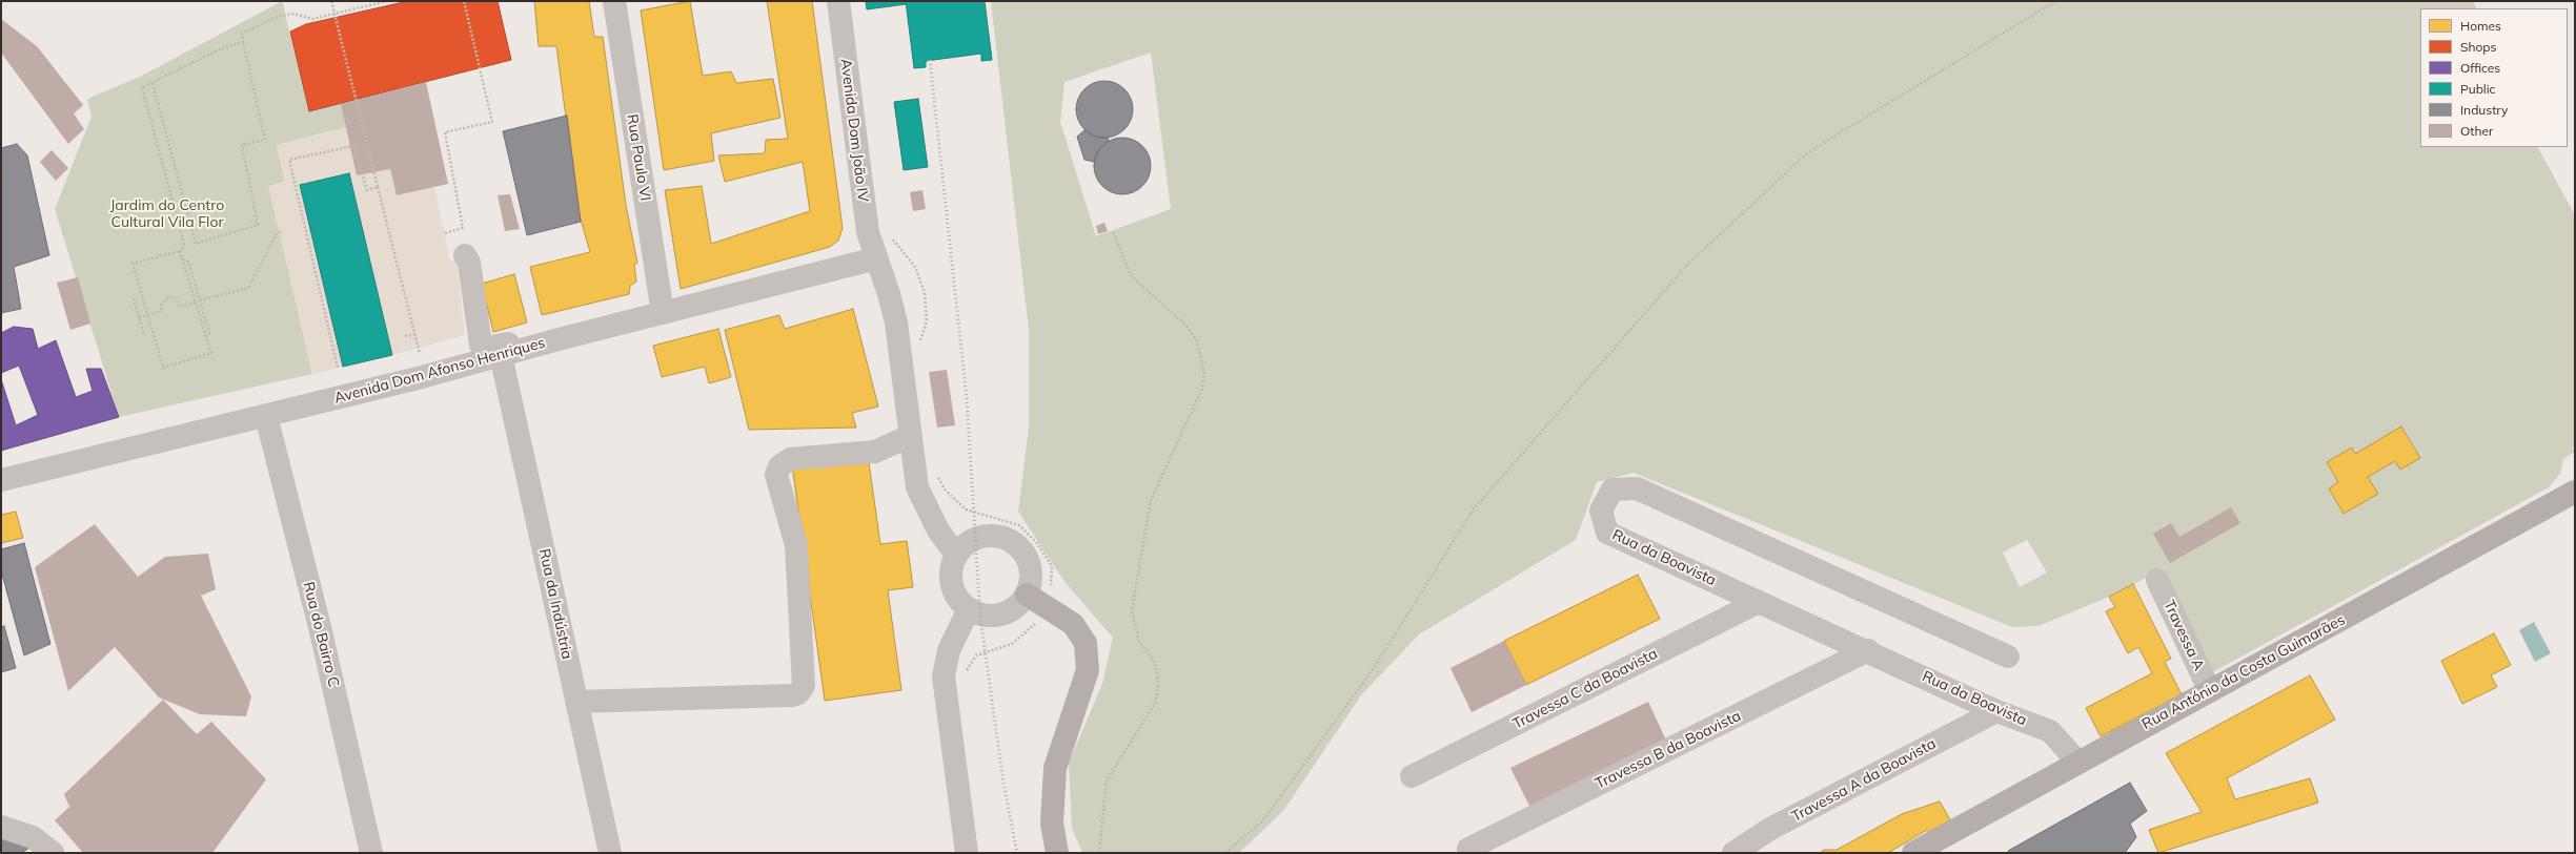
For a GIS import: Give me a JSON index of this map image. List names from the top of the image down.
{
  "streets": {
    "main road": ["Rua António da Costa Guimarães"],
    "street": [
      "Avenida Dom João IV",
      "Rua Paulo VI",
      "Avenida Dom Afonso Henriques",
      "Rua da Boavista",
      "Rua da Indústria",
      "Rua do Bairro C",
      "Travessa A",
      "Travessa C da Boavista",
      "Travessa B da Boavista",
      "Travessa A da Boavista"
    ]
  },
  "crossings": [
    ["Avenida Dom João IV", "Avenida Dom Afonso Henriques"],
    ["Rua Paulo VI", "Avenida Dom Afonso Henriques"],
    ["Avenida Dom Afonso Henriques", "Rua da Indústria"],
    ["Avenida Dom Afonso Henriques", "Rua do Bairro C"],
    ["Rua da Boavista", "Rua António da Costa Guimarães"],
    ["Rua da Boavista", "Travessa C da Boavista"],
    ["Rua da Boavista", "Travessa B da Boavista"],
    ["Rua da Boavista", "Travessa A da Boavista"],
    ["Travessa A", "Rua António da Costa Guimarães"]
  ],
  "parks": ["Jardim do Centro Cultural Vila Flor"],
  "legend": [
    "Homes",
    "Shops",
    "Offices",
    "Public",
    "Industry",
    "Other"
  ]
}
